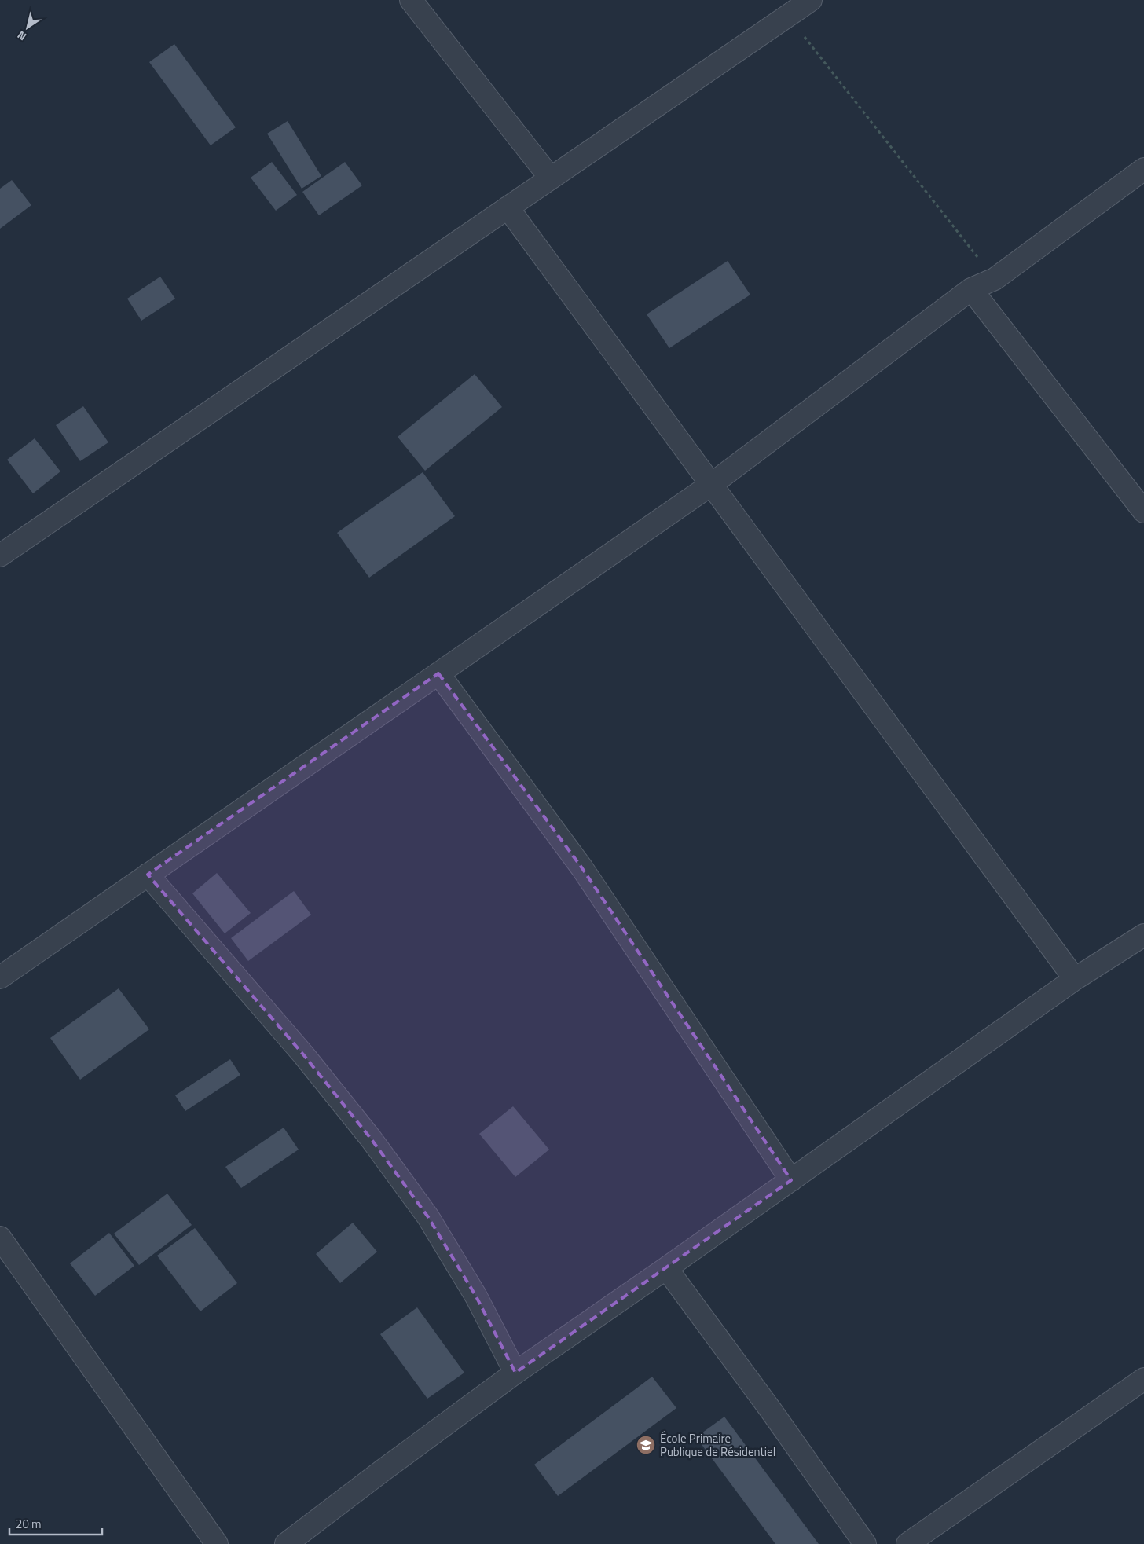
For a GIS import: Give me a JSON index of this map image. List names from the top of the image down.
{
  "places": {
    "school or university": ["École Primaire Publique de Résidentiel"]
  },
  "scale_bar": "20 m",
  "north": "bottom left"
}
